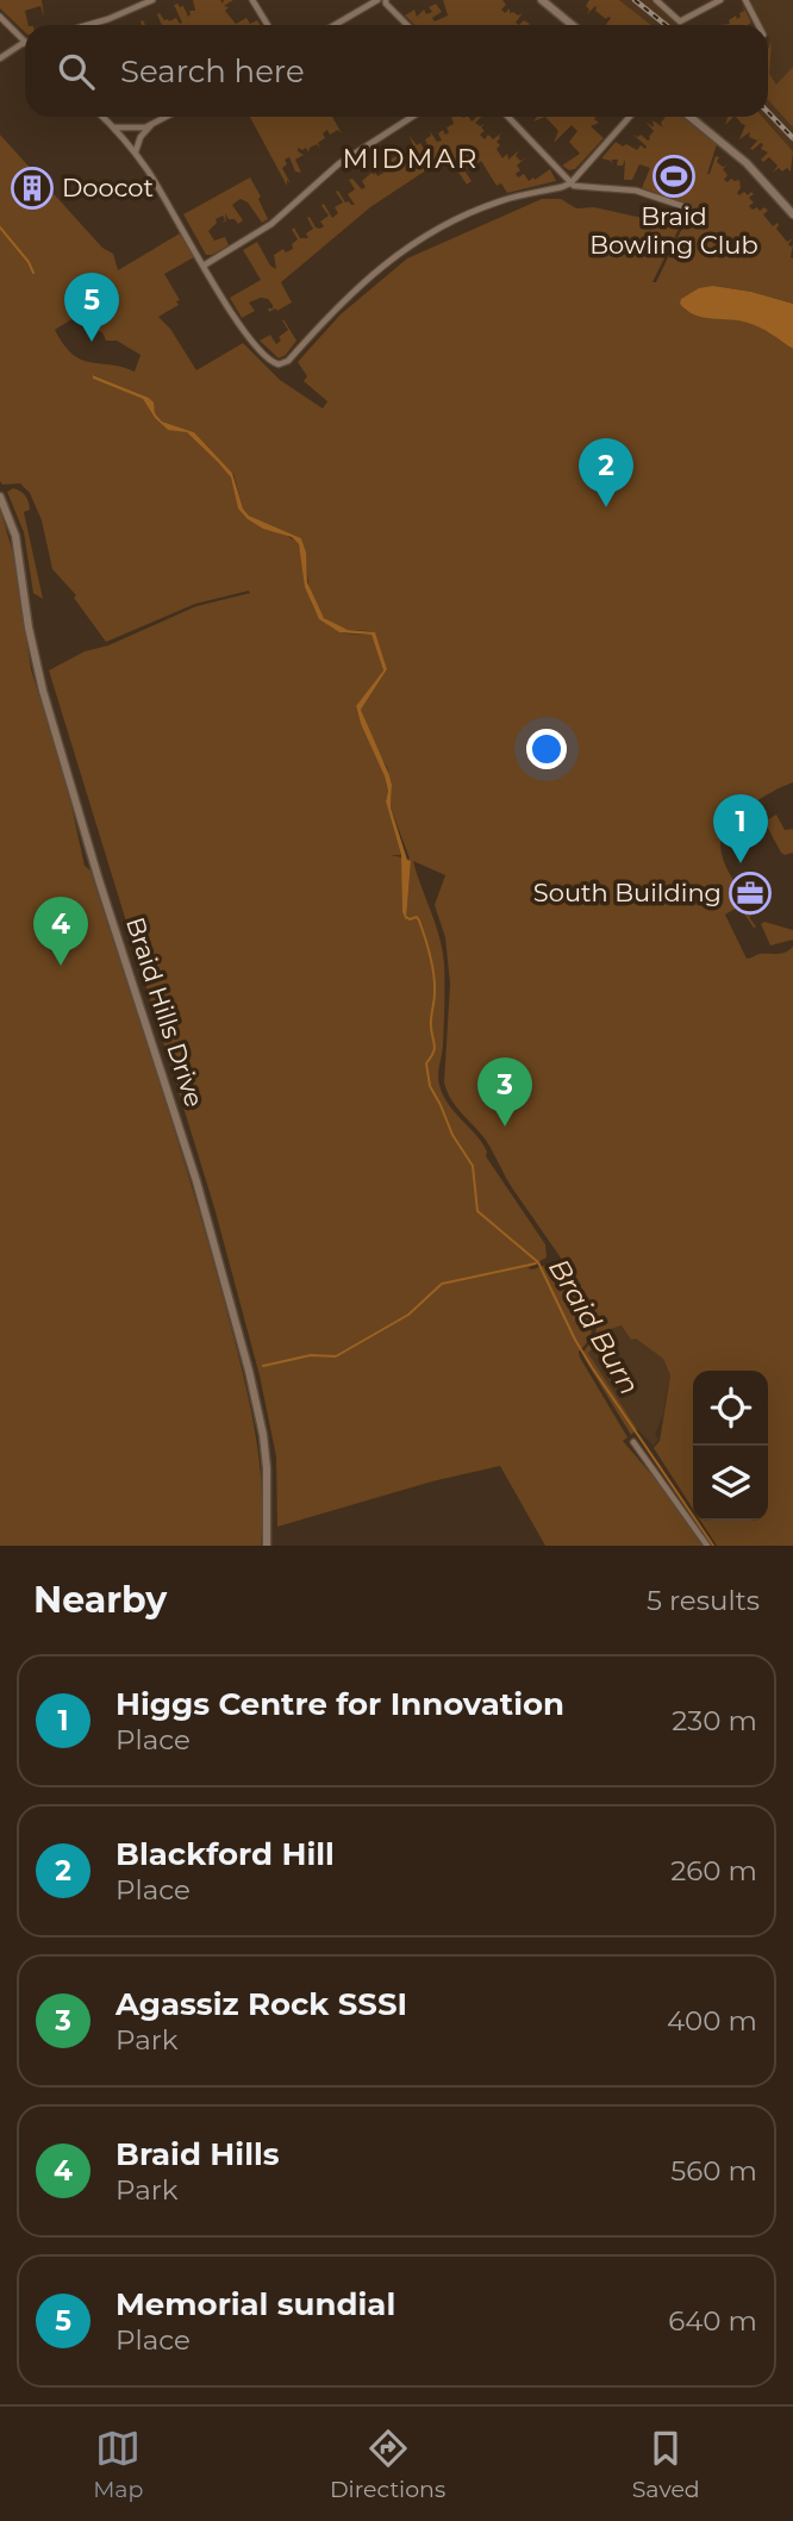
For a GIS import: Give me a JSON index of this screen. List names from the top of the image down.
{
  "streets": {
    "street": ["Braid Hills Drive"]
  },
  "districts": ["MIDMAR"],
  "water": ["Braid Burn"],
  "places": {
    "sports": ["Braid Bowling Club"],
    "building": ["Doocot"],
    "office": ["South Building"]
  },
  "page": {
    "search": "Search here",
    "pins": [
      "5",
      "2",
      "1",
      "4",
      "3"
    ],
    "heading": ["Nearby", "5 results"],
    "list": [
      {
        "mark": "1",
        "name": "Higgs Centre for Innovation",
        "note": "Place",
        "value": "230 m"
      },
      {
        "mark": "2",
        "name": "Blackford Hill",
        "note": "Place",
        "value": "260 m"
      },
      {
        "mark": "3",
        "name": "Agassiz Rock SSSI",
        "note": "Park",
        "value": "400 m"
      },
      {
        "mark": "4",
        "name": "Braid Hills",
        "note": "Park",
        "value": "560 m"
      },
      {
        "mark": "5",
        "name": "Memorial sundial",
        "note": "Place",
        "value": "640 m"
      }
    ],
    "nav": ["Map", "Directions", "Saved"]
  }
}
